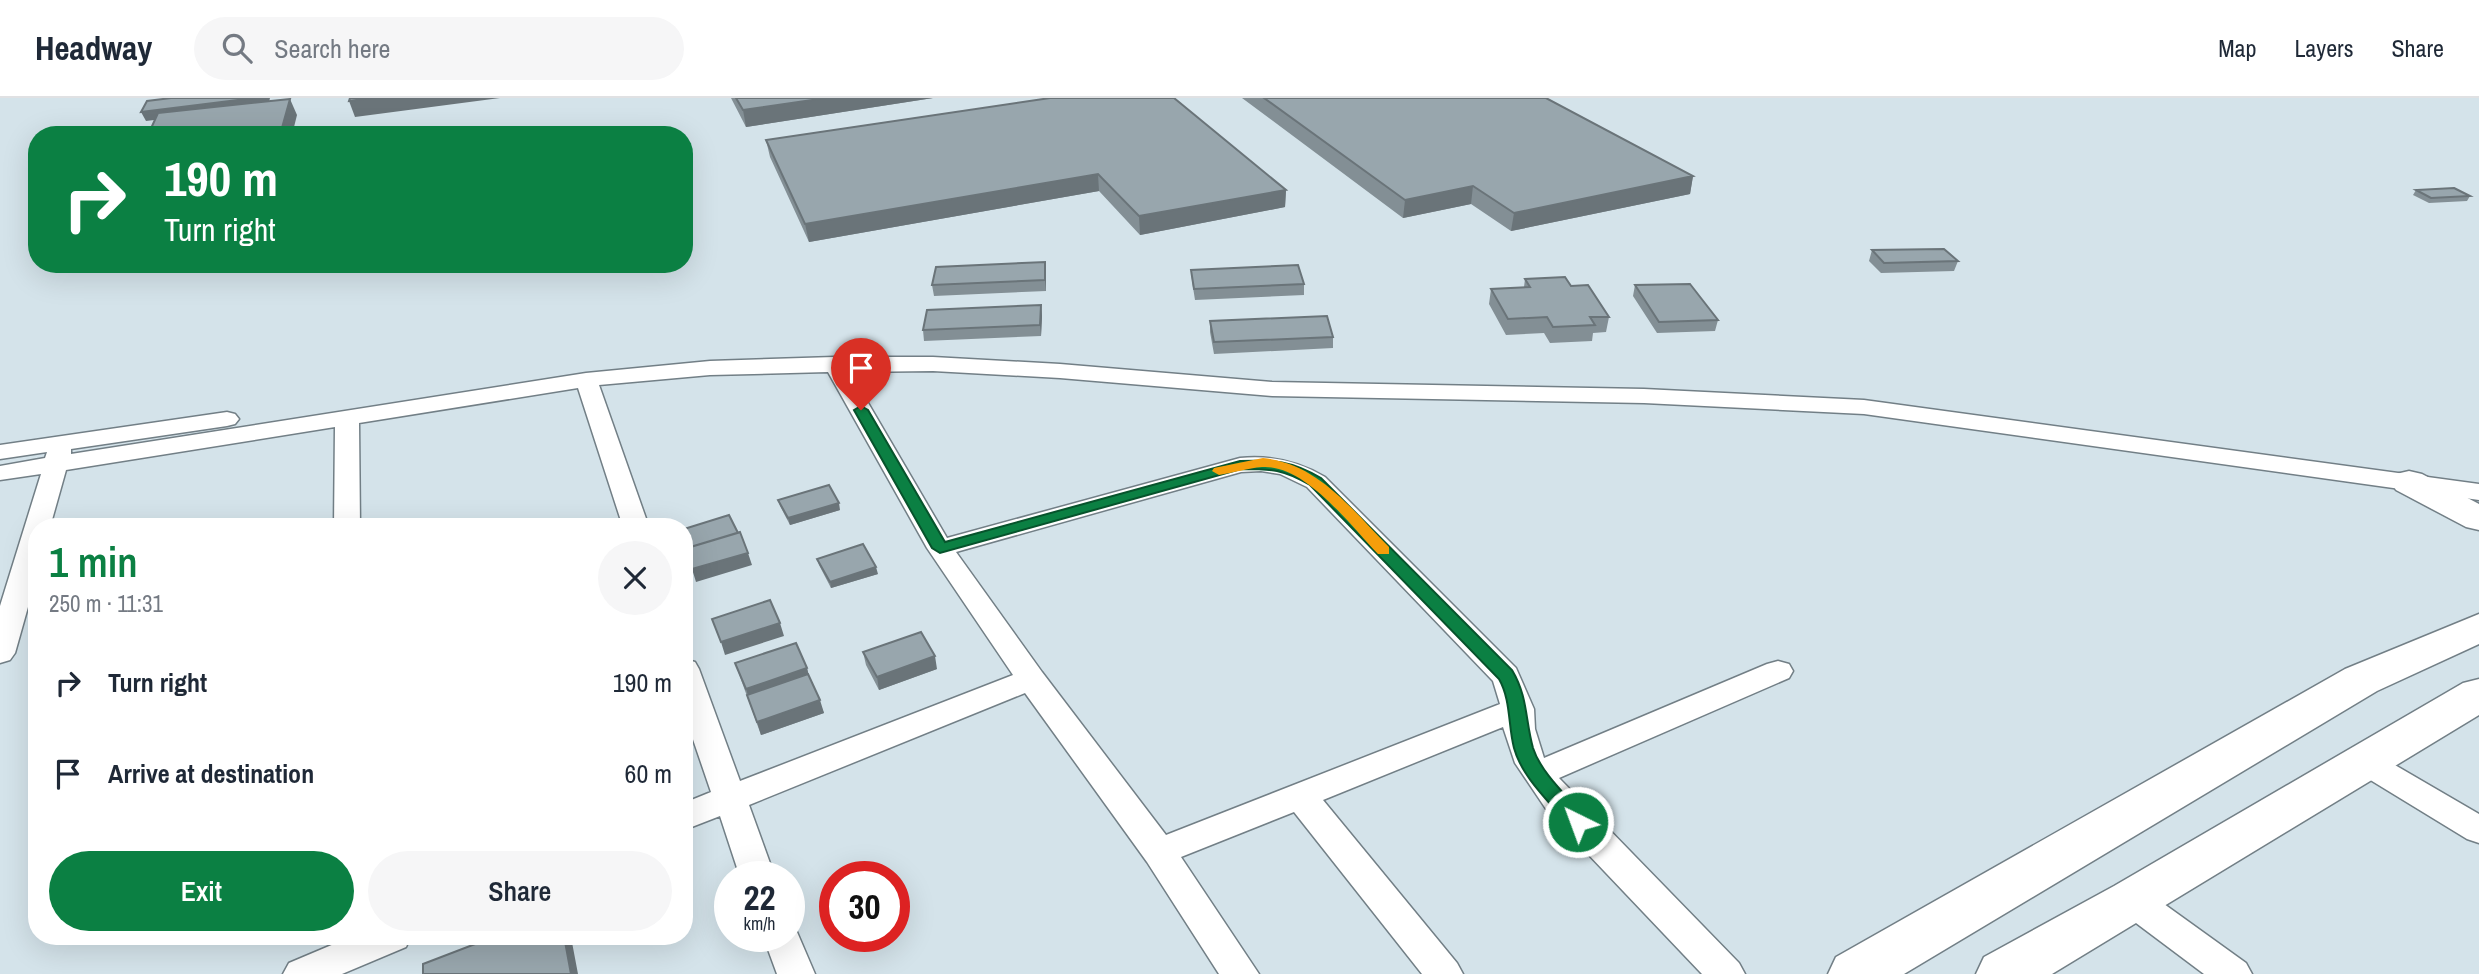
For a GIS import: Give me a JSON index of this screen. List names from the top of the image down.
{
  "page": {
    "header": "Headway",
    "search": "Search here",
    "nav": ["Map", "Layers", "Share"],
    "turn": ["190 m", "Turn right"],
    "heading": ["1 min", "250 m · 11:31"],
    "list": [
      {
        "name": "Turn right",
        "value": "190 m"
      },
      {
        "name": "Arrive at destination",
        "value": "60 m"
      }
    ],
    "buttons": ["Exit", "Share"],
    "speed": "22 km/h",
    "limit": "30"
  }
}
